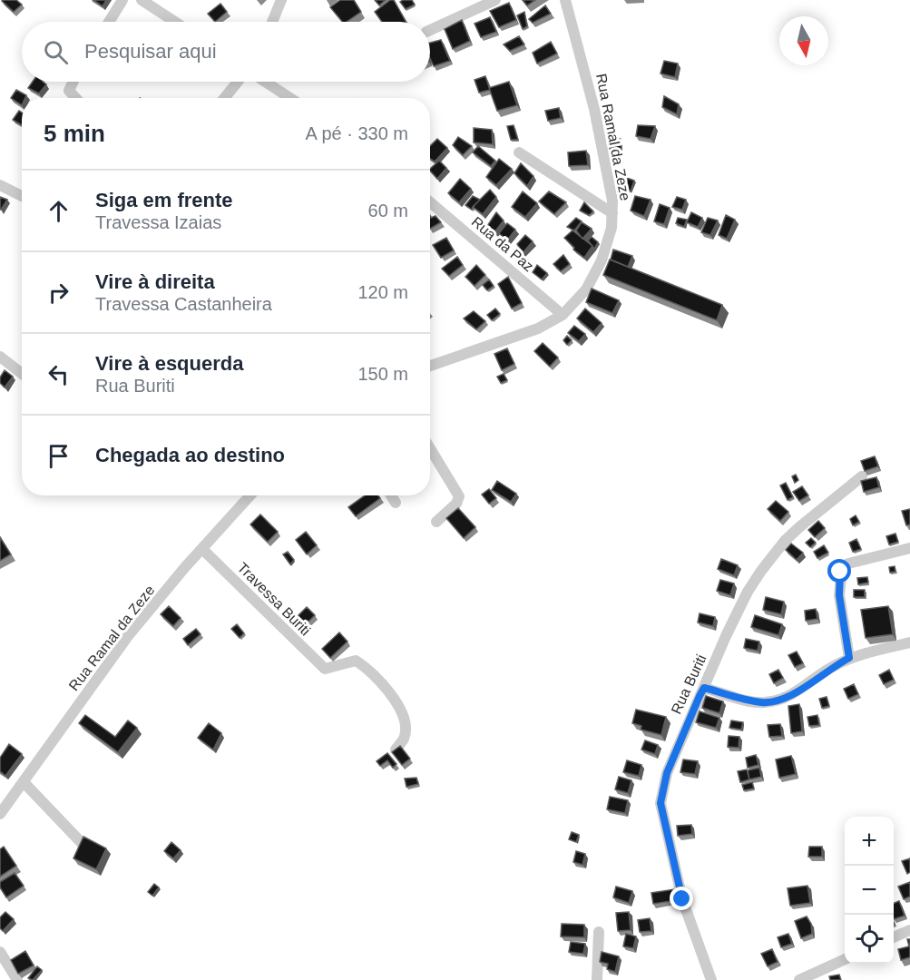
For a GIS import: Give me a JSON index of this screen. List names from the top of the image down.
{
  "streets": {
    "street": [
      "Rua Ramal da Zeze",
      "Rua da Paz",
      "Travessa Buriti",
      "Rua Buriti"
    ]
  },
  "crossings": [
    ["Rua Ramal da Zeze", "Rua da Paz"],
    ["Rua Ramal da Zeze", "Travessa Buriti"]
  ],
  "north": "bottom",
  "page": {
    "search": "Pesquisar aqui",
    "heading": ["5 min", "A pé · 330 m"],
    "list": [
      ["Siga em frente", "Travessa Izaias", "60 m"],
      ["Vire à direita", "Travessa Castanheira", "120 m"],
      ["Vire à esquerda", "Rua Buriti", "150 m"],
      "Chegada ao destino"
    ],
    "map_buttons": ["+", "−"]
  }
}
